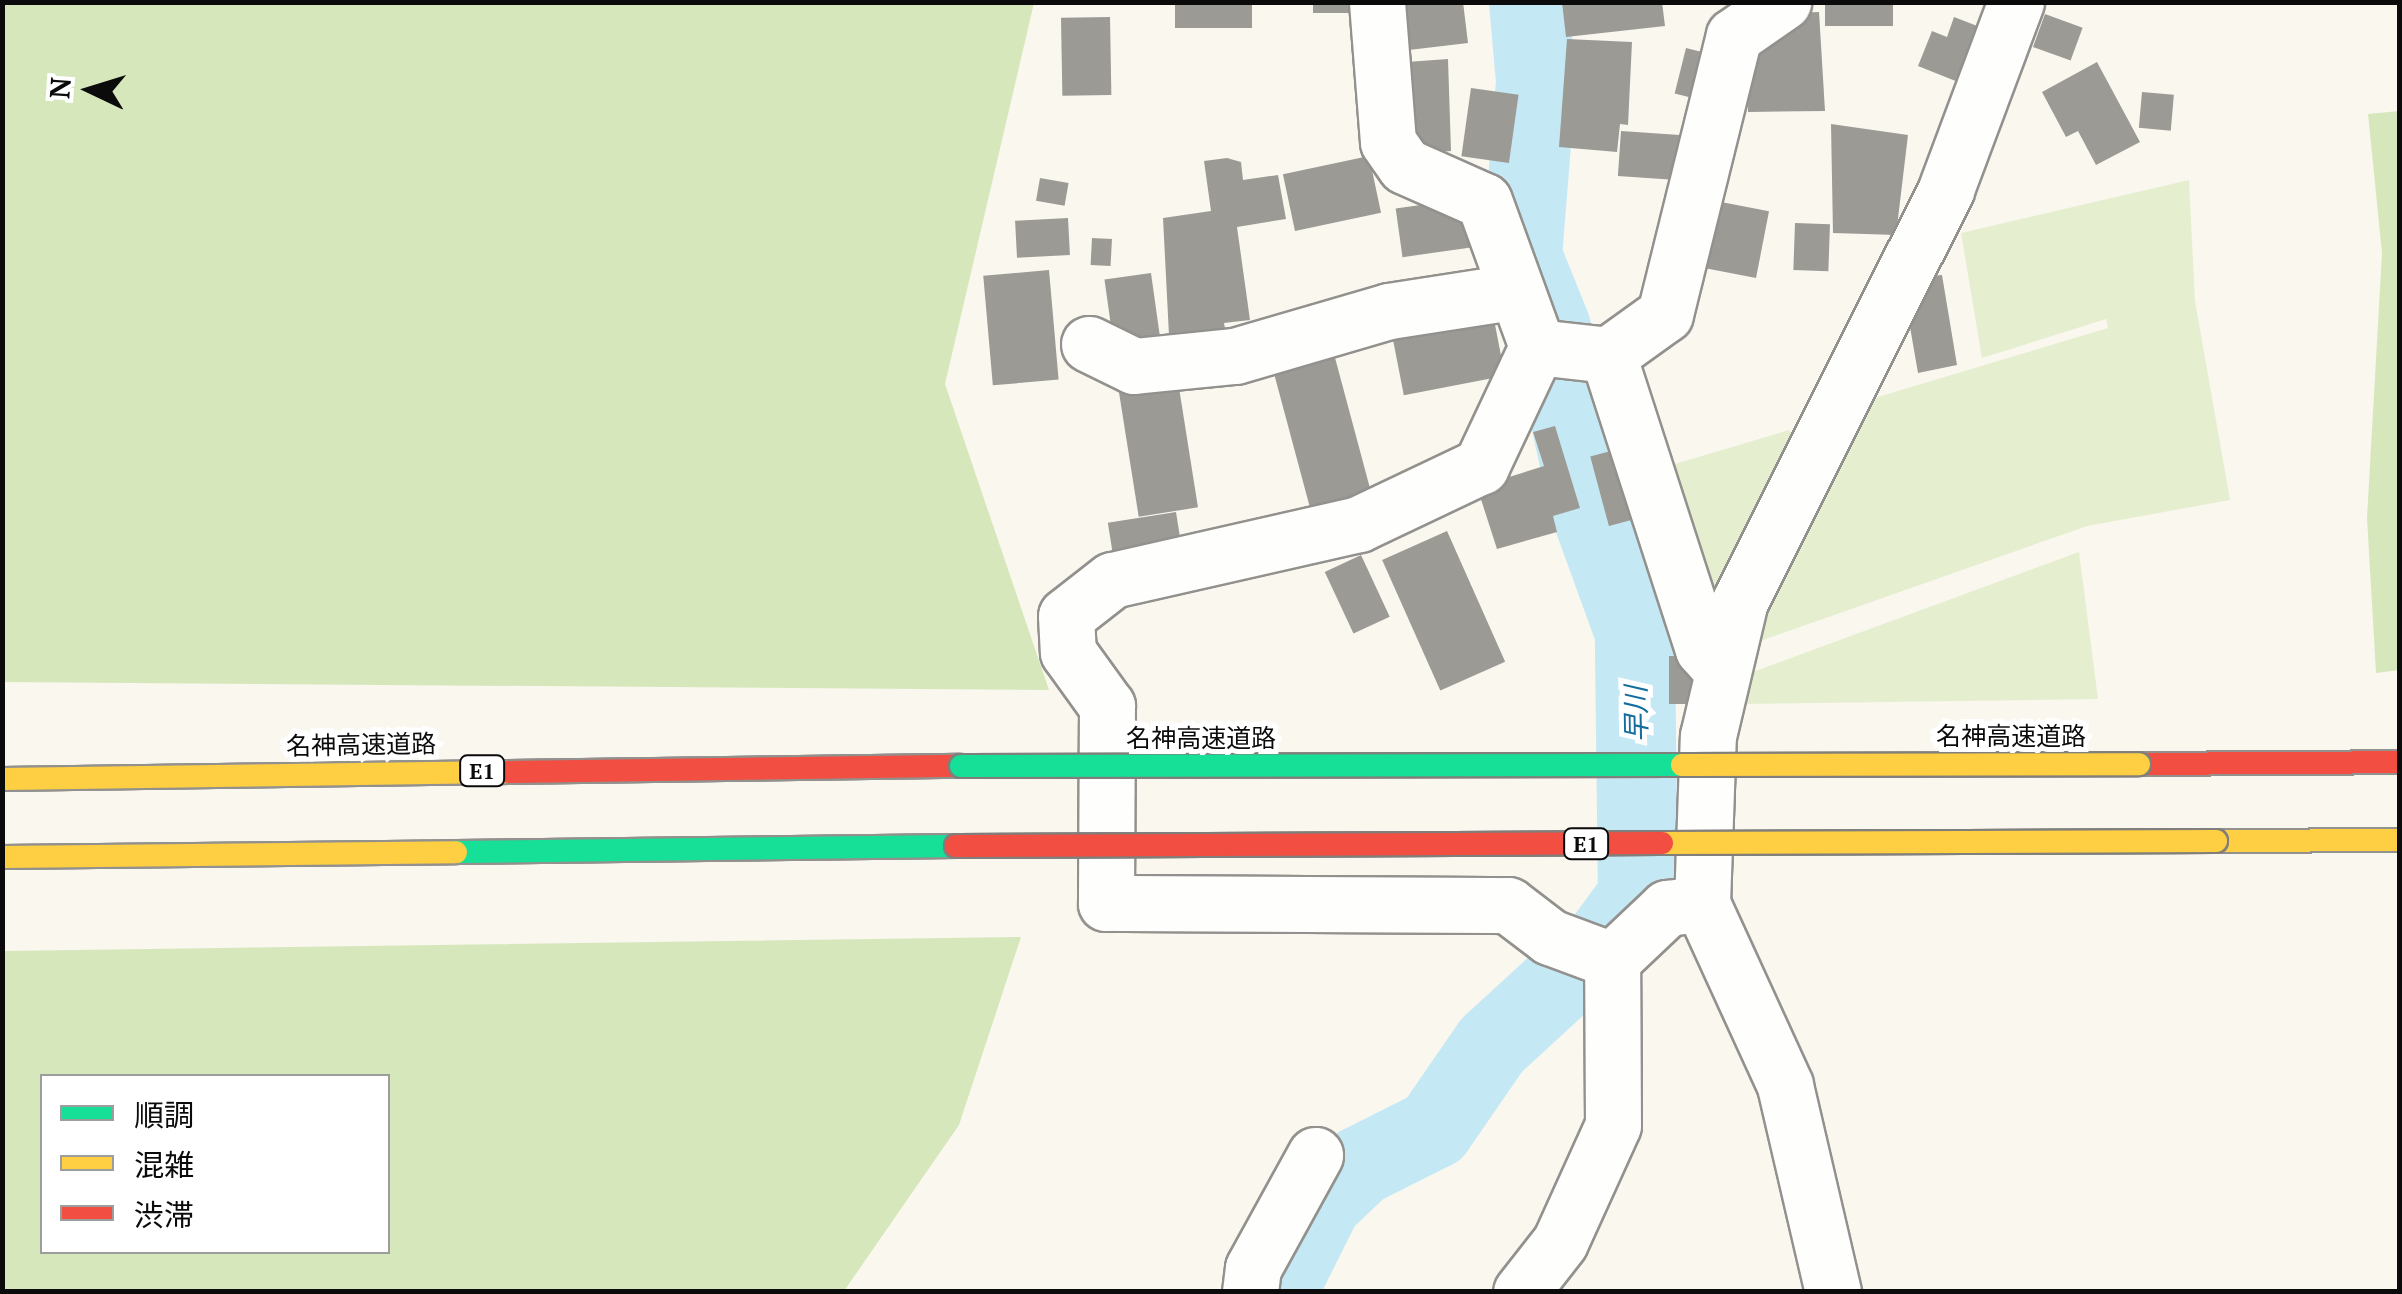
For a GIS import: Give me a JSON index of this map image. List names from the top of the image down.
{
  "streets": {
    "highway": ["名神高速道路", "E1"]
  },
  "water": ["早川"],
  "legend": ["順調", "混雑", "渋滞"],
  "north": "left"
}
